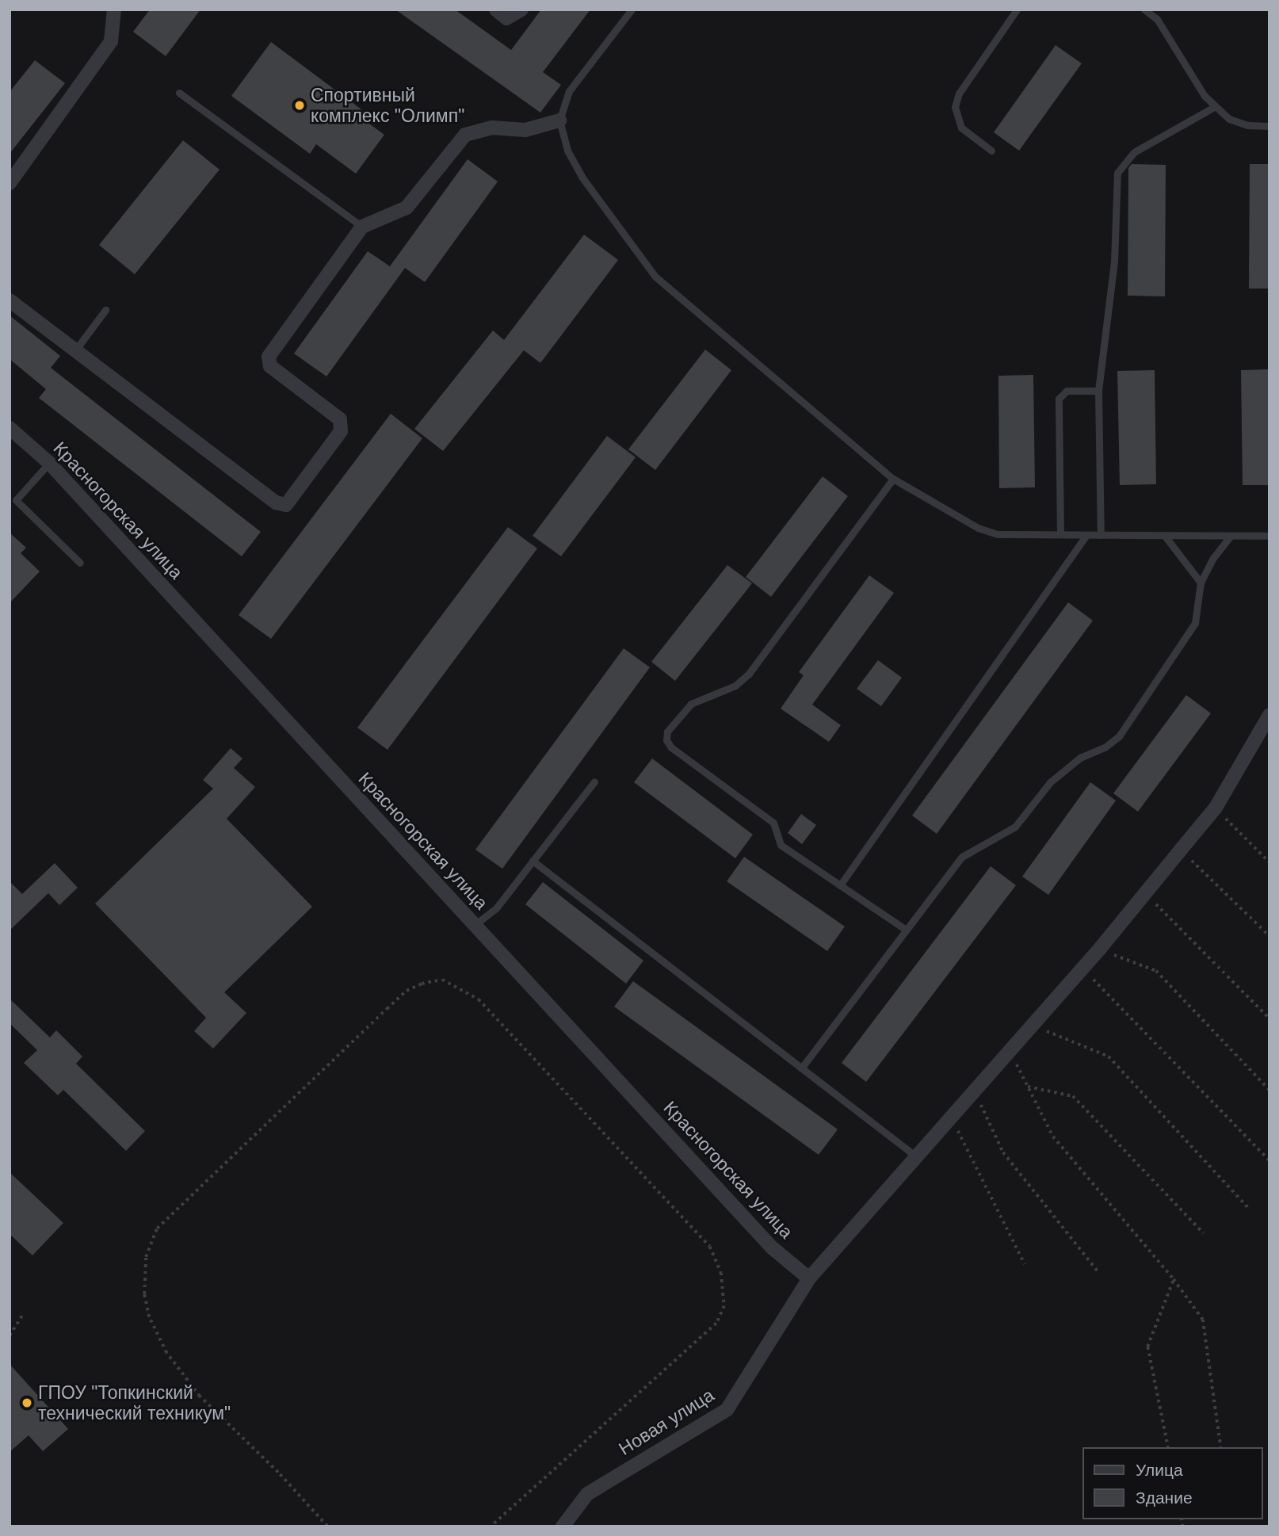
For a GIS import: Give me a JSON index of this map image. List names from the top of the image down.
{
  "streets": {
    "street": ["Красногорская улица", "Новая улица"]
  },
  "crossings": [
    ["Красногорская улица", "Новая улица"]
  ],
  "places": ["Спортивный комплекс \"Олимп\"", "ГПОУ \"Топкинский технический техникум\""],
  "legend": ["Улица", "Здание"]
}
